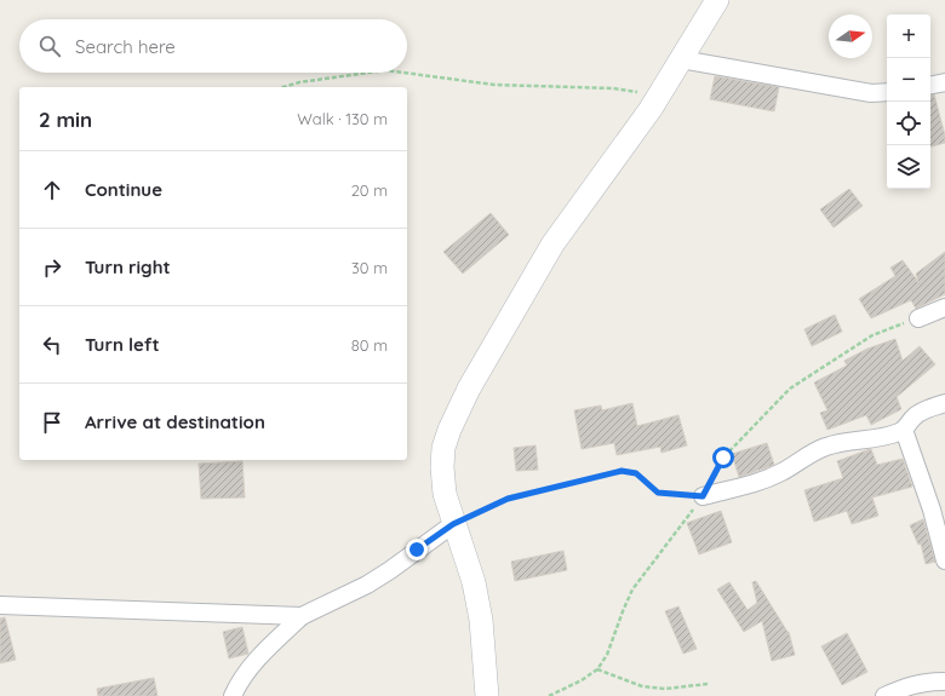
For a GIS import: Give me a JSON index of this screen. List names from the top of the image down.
{
  "north": "right",
  "page": {
    "map_buttons": ["+", "−"],
    "search": "Search here",
    "heading": ["2 min", "Walk · 130 m"],
    "list": [
      ["Continue", "20 m"],
      ["Turn right", "30 m"],
      ["Turn left", "80 m"],
      "Arrive at destination"
    ]
  }
}
